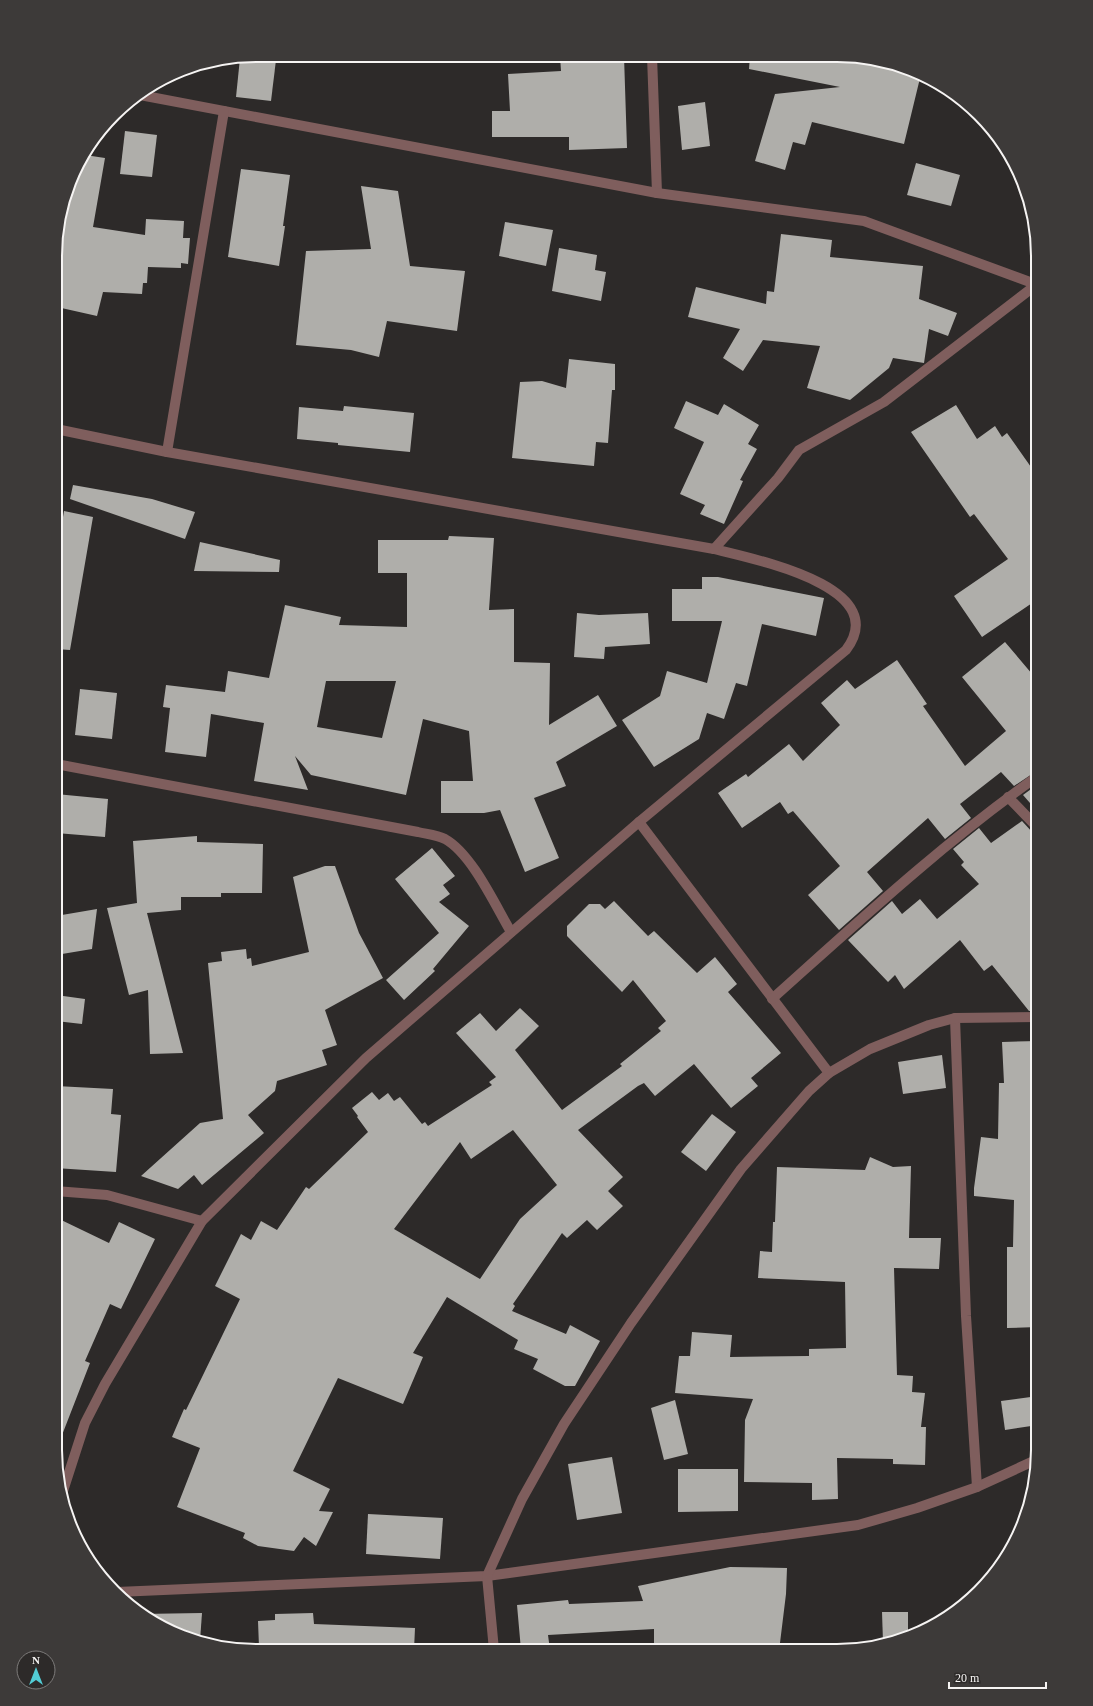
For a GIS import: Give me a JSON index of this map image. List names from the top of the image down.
{
  "scale_bar": "20 m",
  "north": "top"
}
